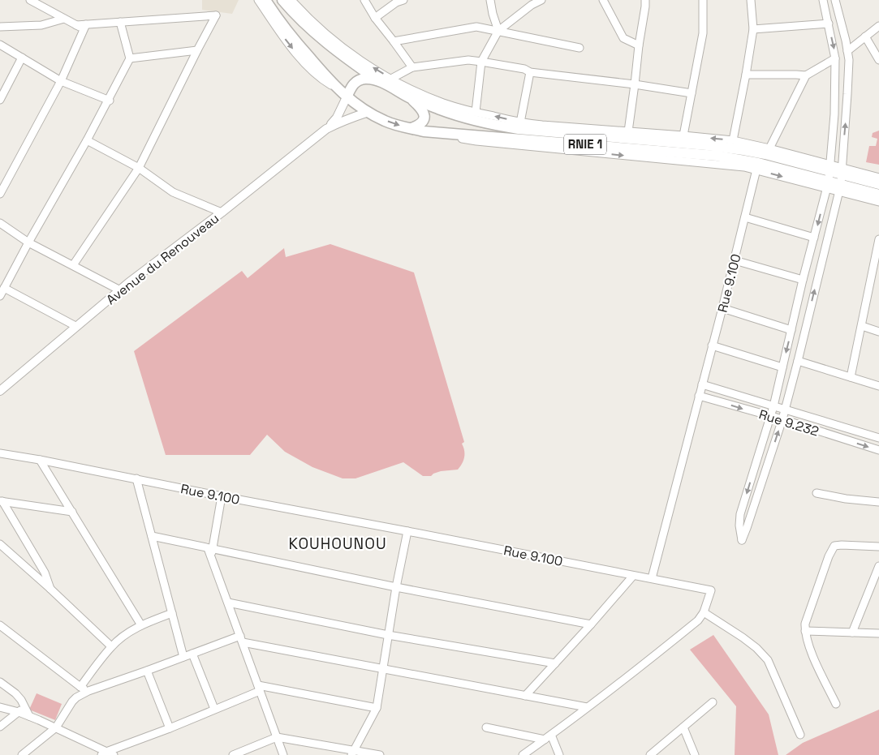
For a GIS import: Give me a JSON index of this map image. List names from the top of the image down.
{
  "streets": {
    "highway": ["RNIE 1"],
    "main road": ["Avenue du Renouveau"],
    "street": ["Rue 9.100", "Rue 9.232"]
  },
  "crossings": [
    ["RNIE 1", "Avenue du Renouveau"],
    ["Rue 9.100", "Rue 9.232"]
  ],
  "districts": ["KOUHOUNOU"]
}
